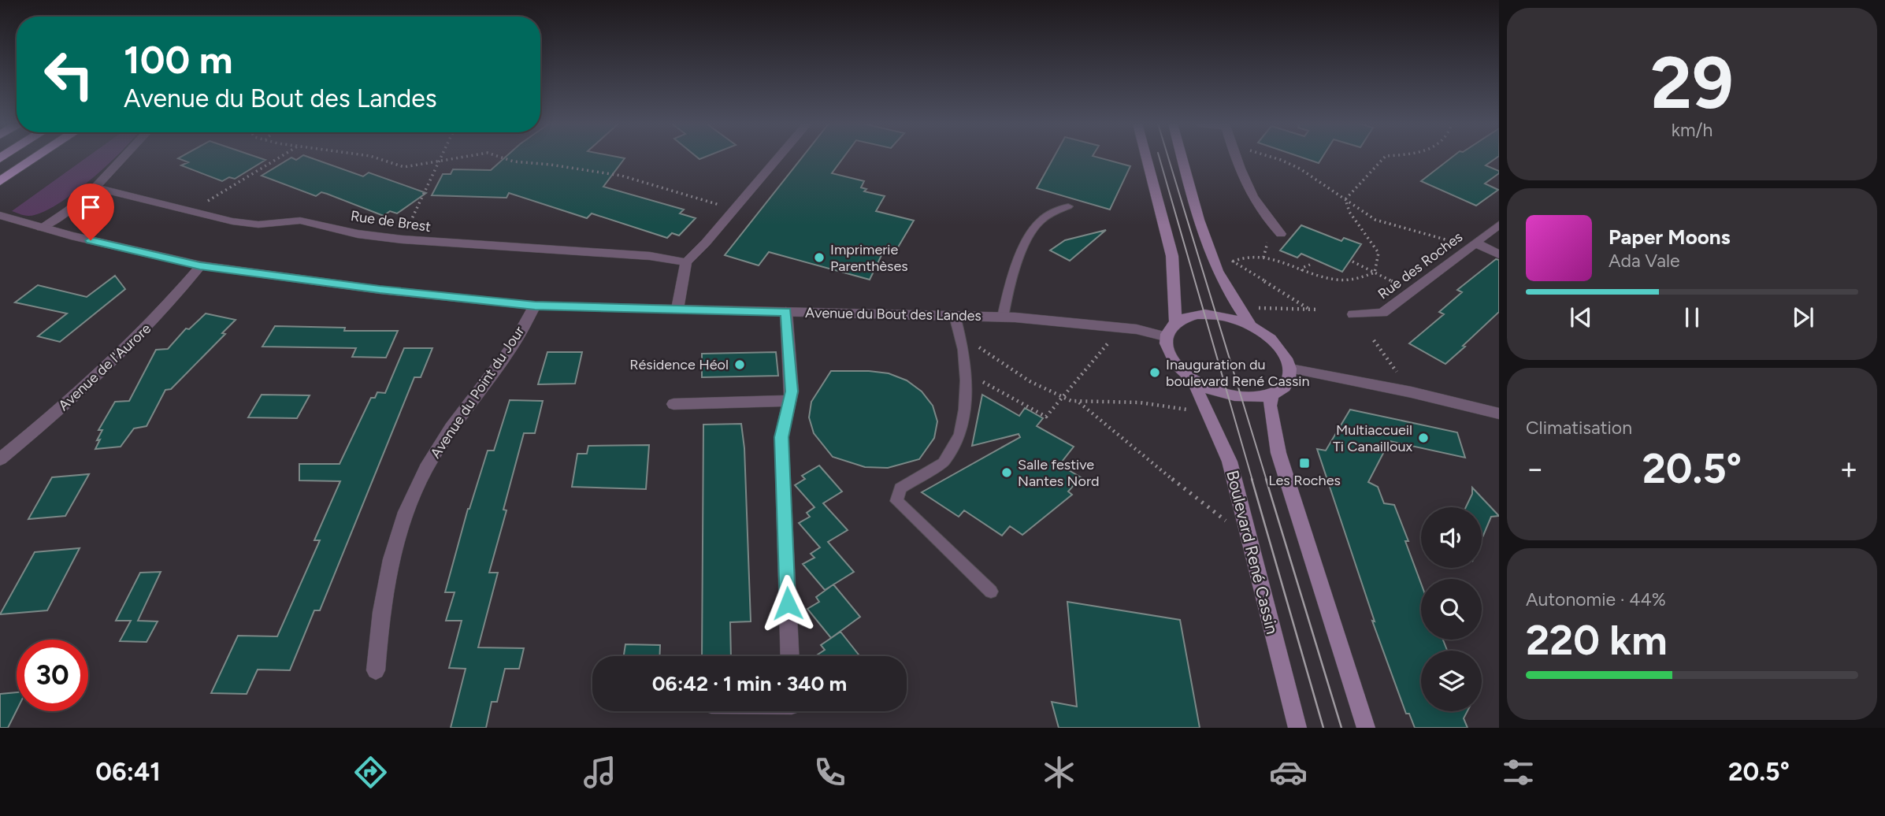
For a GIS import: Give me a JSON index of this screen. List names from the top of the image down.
{
  "streets": {
    "main road": ["Boulevard René Cassin"],
    "street": [
      "Rue de Brest",
      "Rue des Roches",
      "Avenue du Bout des Landes",
      "Avenue de l'Aurore",
      "Avenue du Point du Jour"
    ]
  },
  "crossings": [
    ["Avenue du Bout des Landes", "Avenue de l'Aurore"],
    ["Avenue du Bout des Landes", "Avenue du Point du Jour"],
    ["Avenue du Bout des Landes", "Boulevard René Cassin"]
  ],
  "places": {
    "other": [
      "Imprimerie Parenthèses",
      "Résidence Héol",
      "Inauguration du boulevard René Cassin",
      "Multiaccueil Ti Canailloux",
      "Salle festive Nantes Nord"
    ],
    "transit": ["Les Roches"]
  },
  "page": {
    "tile": [
      ["29", "km/h"],
      "Climatisation",
      ["Autonomie · 44%", "220 km"]
    ],
    "turn": ["100 m", "Avenue du Bout des Landes"],
    "song": ["Paper Moons", "Ada Vale"],
    "heat": ["−", "20.5°", "+"],
    "limit": "30",
    "trip": "06:42 · 1 min · 340 m",
    "tabs": ["06:41", "20.5°"]
  }
}
